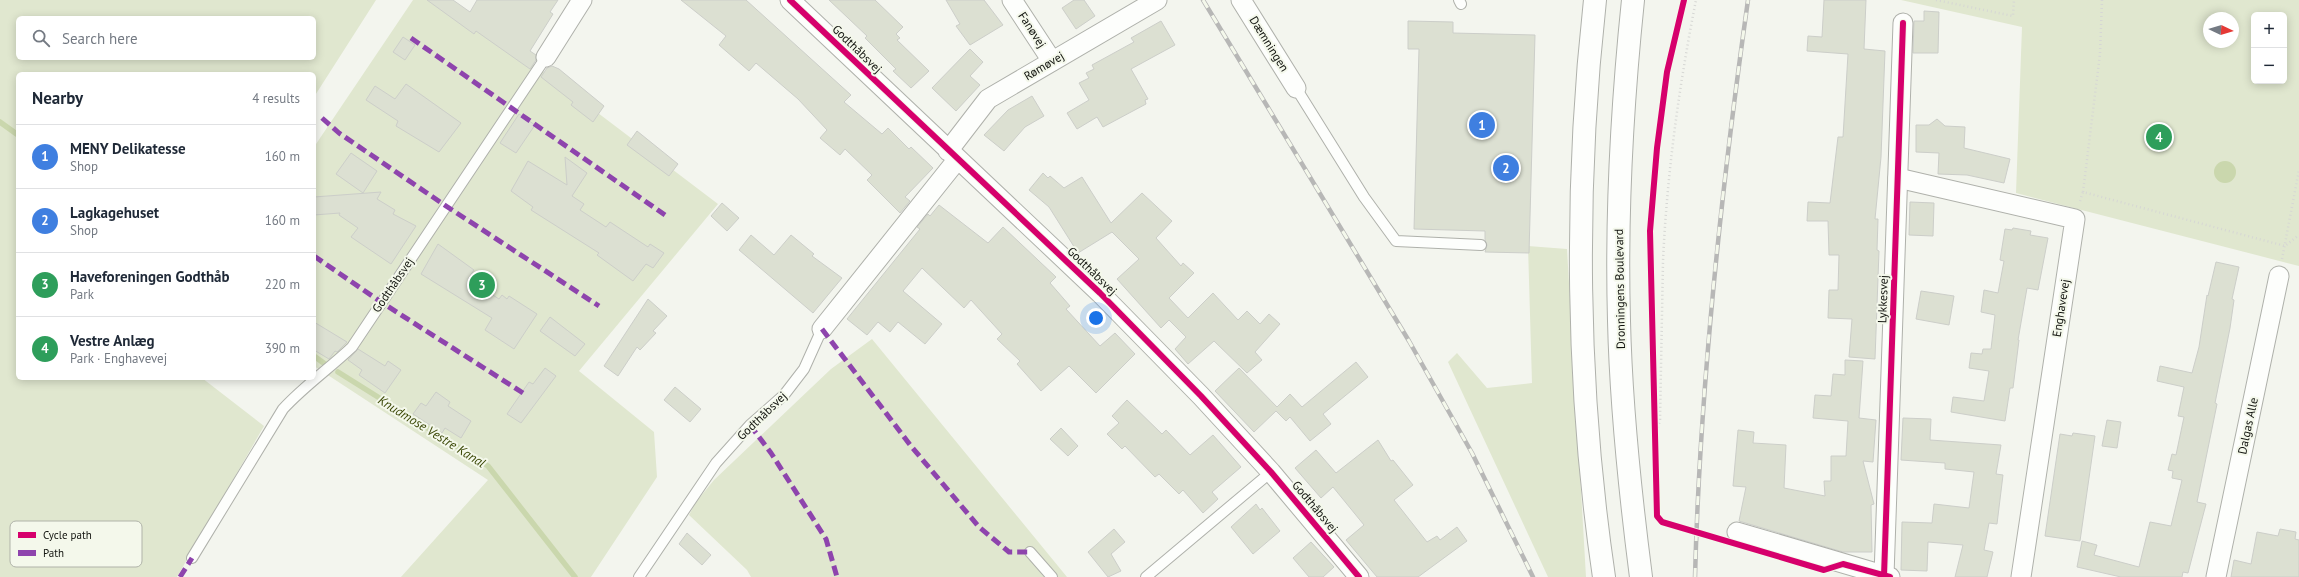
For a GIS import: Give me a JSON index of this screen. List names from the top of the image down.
{
  "streets": {
    "main road": ["Dronningens Boulevard"],
    "street": [
      "Fanøvej",
      "Dæmningen",
      "Godthåbsvej",
      "Rømøvej",
      "Lykkesvej",
      "Enghavevej",
      "Dalgas Alle"
    ]
  },
  "crossings": [
    ["Fanøvej", "Rømøvej"],
    ["Godthåbsvej", "Rømøvej"],
    ["Lykkesvej", "Enghavevej"]
  ],
  "water": ["Knudmose Vestre Kanal"],
  "legend": ["Cycle path", "Path"],
  "north": "right",
  "page": {
    "map_buttons": ["+", "−"],
    "search": "Search here",
    "heading": ["Nearby", "4 results"],
    "pins": [
      "1",
      "4",
      "2",
      "3"
    ],
    "list": [
      {
        "mark": "1",
        "name": "MENY Delikatesse",
        "note": "Shop",
        "value": "160 m"
      },
      {
        "mark": "2",
        "name": "Lagkagehuset",
        "note": "Shop",
        "value": "160 m"
      },
      {
        "mark": "3",
        "name": "Haveforeningen Godthåb",
        "note": "Park",
        "value": "220 m"
      },
      {
        "mark": "4",
        "name": "Vestre Anlæg",
        "note": "Park · Enghavevej",
        "value": "390 m"
      }
    ]
  }
}
